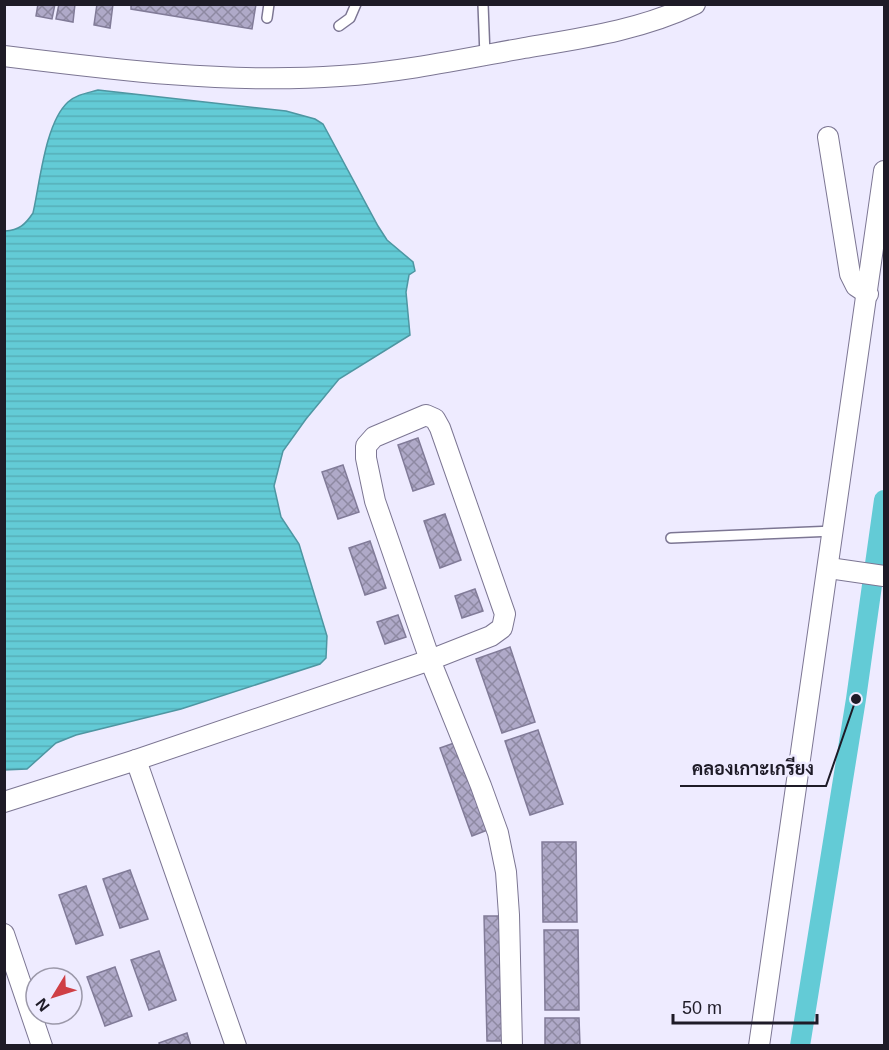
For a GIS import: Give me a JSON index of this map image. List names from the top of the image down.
{
  "places": ["คลองเกาะเกรียง"],
  "scale_bar": "50 m",
  "north": "bottom left"
}
